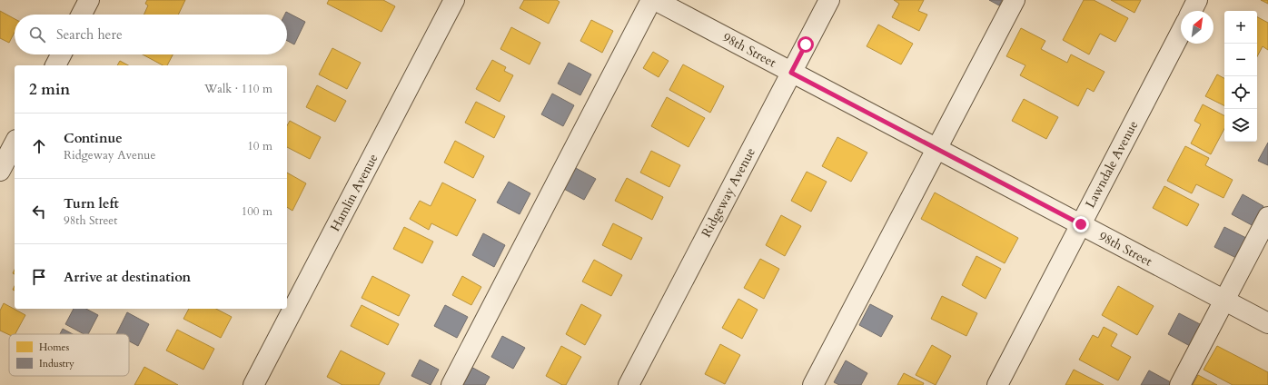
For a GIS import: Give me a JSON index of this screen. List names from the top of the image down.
{
  "streets": {
    "street": [
      "98th Street",
      "Lawndale Avenue",
      "Hamlin Avenue",
      "Ridgeway Avenue"
    ]
  },
  "crossings": [
    ["98th Street", "Lawndale Avenue"],
    ["98th Street", "Ridgeway Avenue"]
  ],
  "legend": ["Homes", "Industry"],
  "north": "top right",
  "page": {
    "map_buttons": ["+", "−"],
    "search": "Search here",
    "heading": ["2 min", "Walk · 110 m"],
    "list": [
      ["Continue", "Ridgeway Avenue", "10 m"],
      ["Turn left", "98th Street", "100 m"],
      "Arrive at destination"
    ]
  }
}
